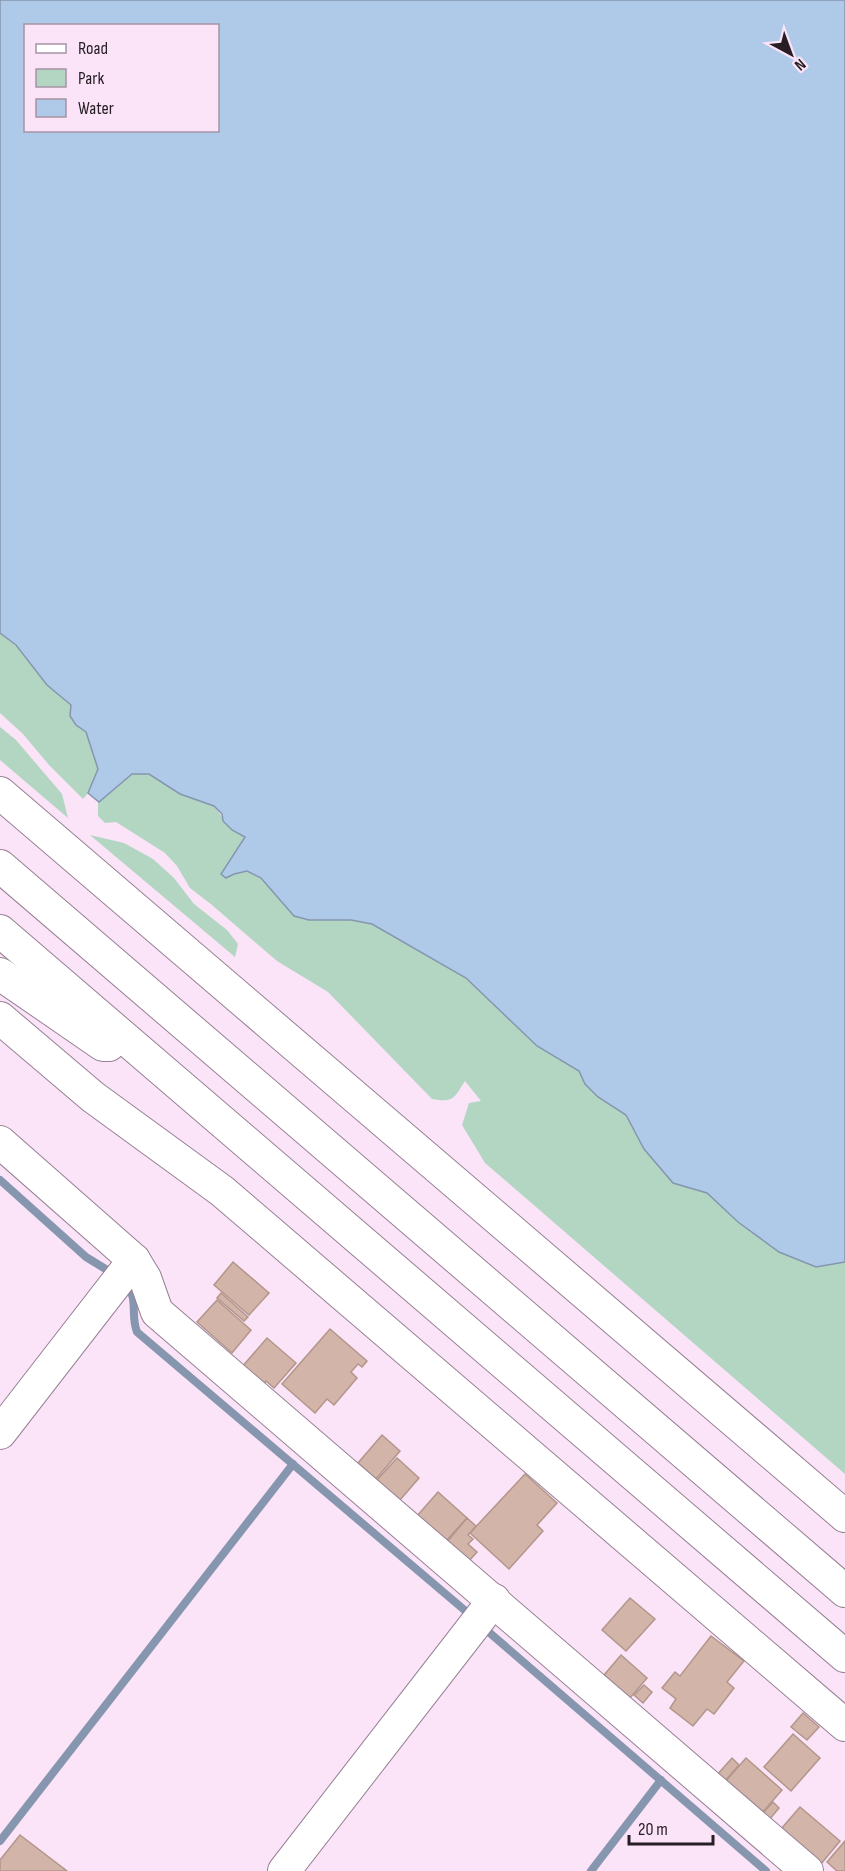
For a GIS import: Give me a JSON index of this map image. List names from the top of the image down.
{
  "legend": ["Road", "Park", "Water"],
  "scale_bar": "20 m",
  "north": "bottom right"
}
